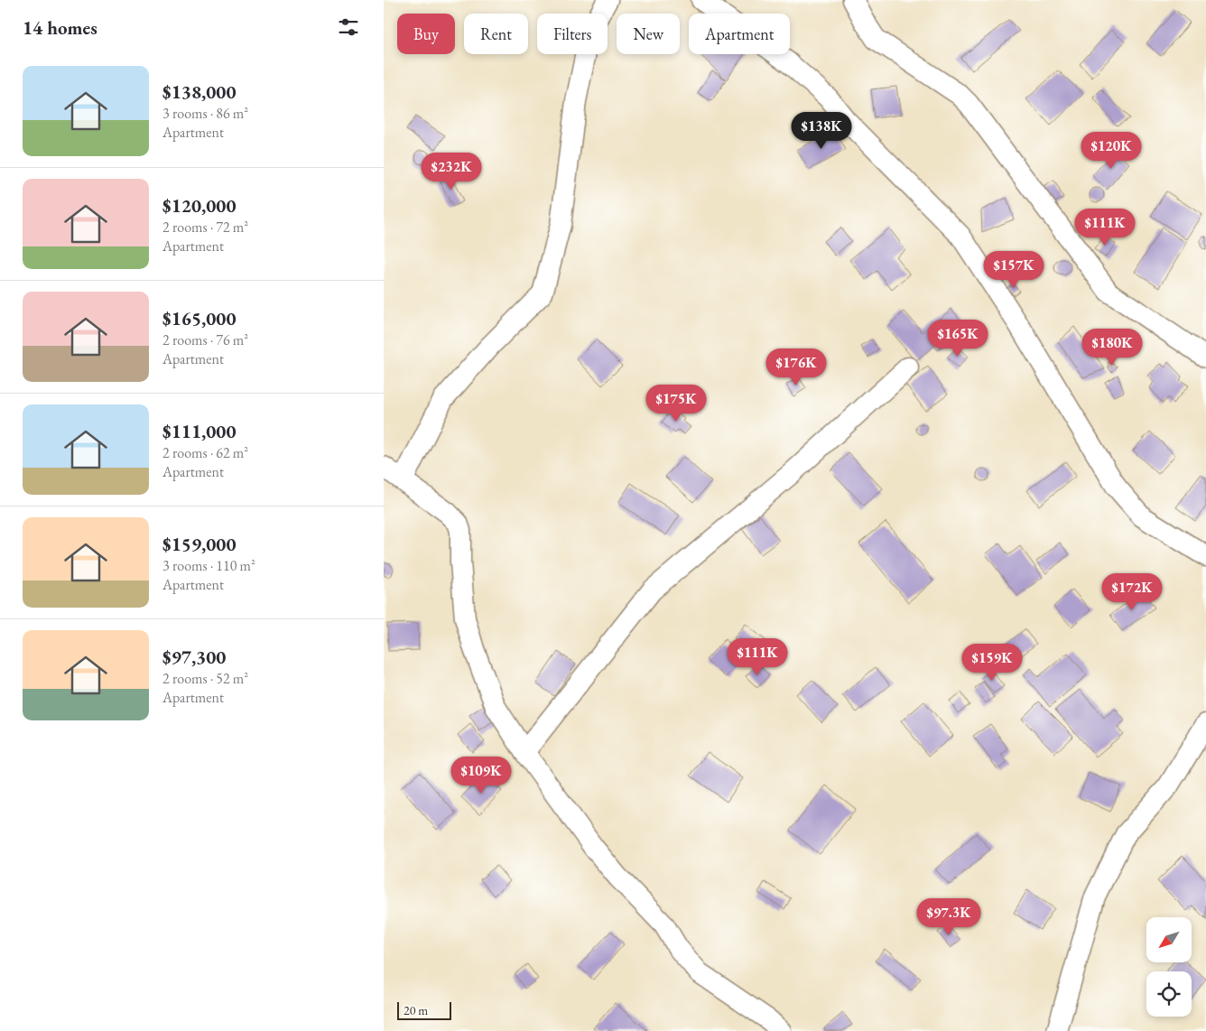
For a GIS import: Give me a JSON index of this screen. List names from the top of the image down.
{
  "scale_bar": "20 m",
  "north": "bottom left",
  "page": {
    "heading": "14 homes",
    "chip": [
      "Buy",
      "Rent",
      "Filters",
      "New",
      "Apartment"
    ],
    "list": [
      {
        "name": "$138,000",
        "note": "3 rooms · 86 m² · Apartment"
      },
      {
        "name": "$120,000",
        "note": "2 rooms · 72 m² · Apartment"
      },
      {
        "name": "$165,000",
        "note": "2 rooms · 76 m² · Apartment"
      },
      {
        "name": "$111,000",
        "note": "2 rooms · 62 m² · Apartment"
      },
      {
        "name": "$159,000",
        "note": "3 rooms · 110 m² · Apartment"
      },
      {
        "name": "$97,300",
        "note": "2 rooms · 52 m² · Apartment"
      }
    ],
    "price": [
      "$138K",
      "$120K",
      "$232K",
      "$111K",
      "$157K",
      "$165K",
      "$180K",
      "$176K",
      "$175K",
      "$172K",
      "$111K",
      "$159K",
      "$109K",
      "$97.3K"
    ],
    "scale": "20 m"
  }
}
